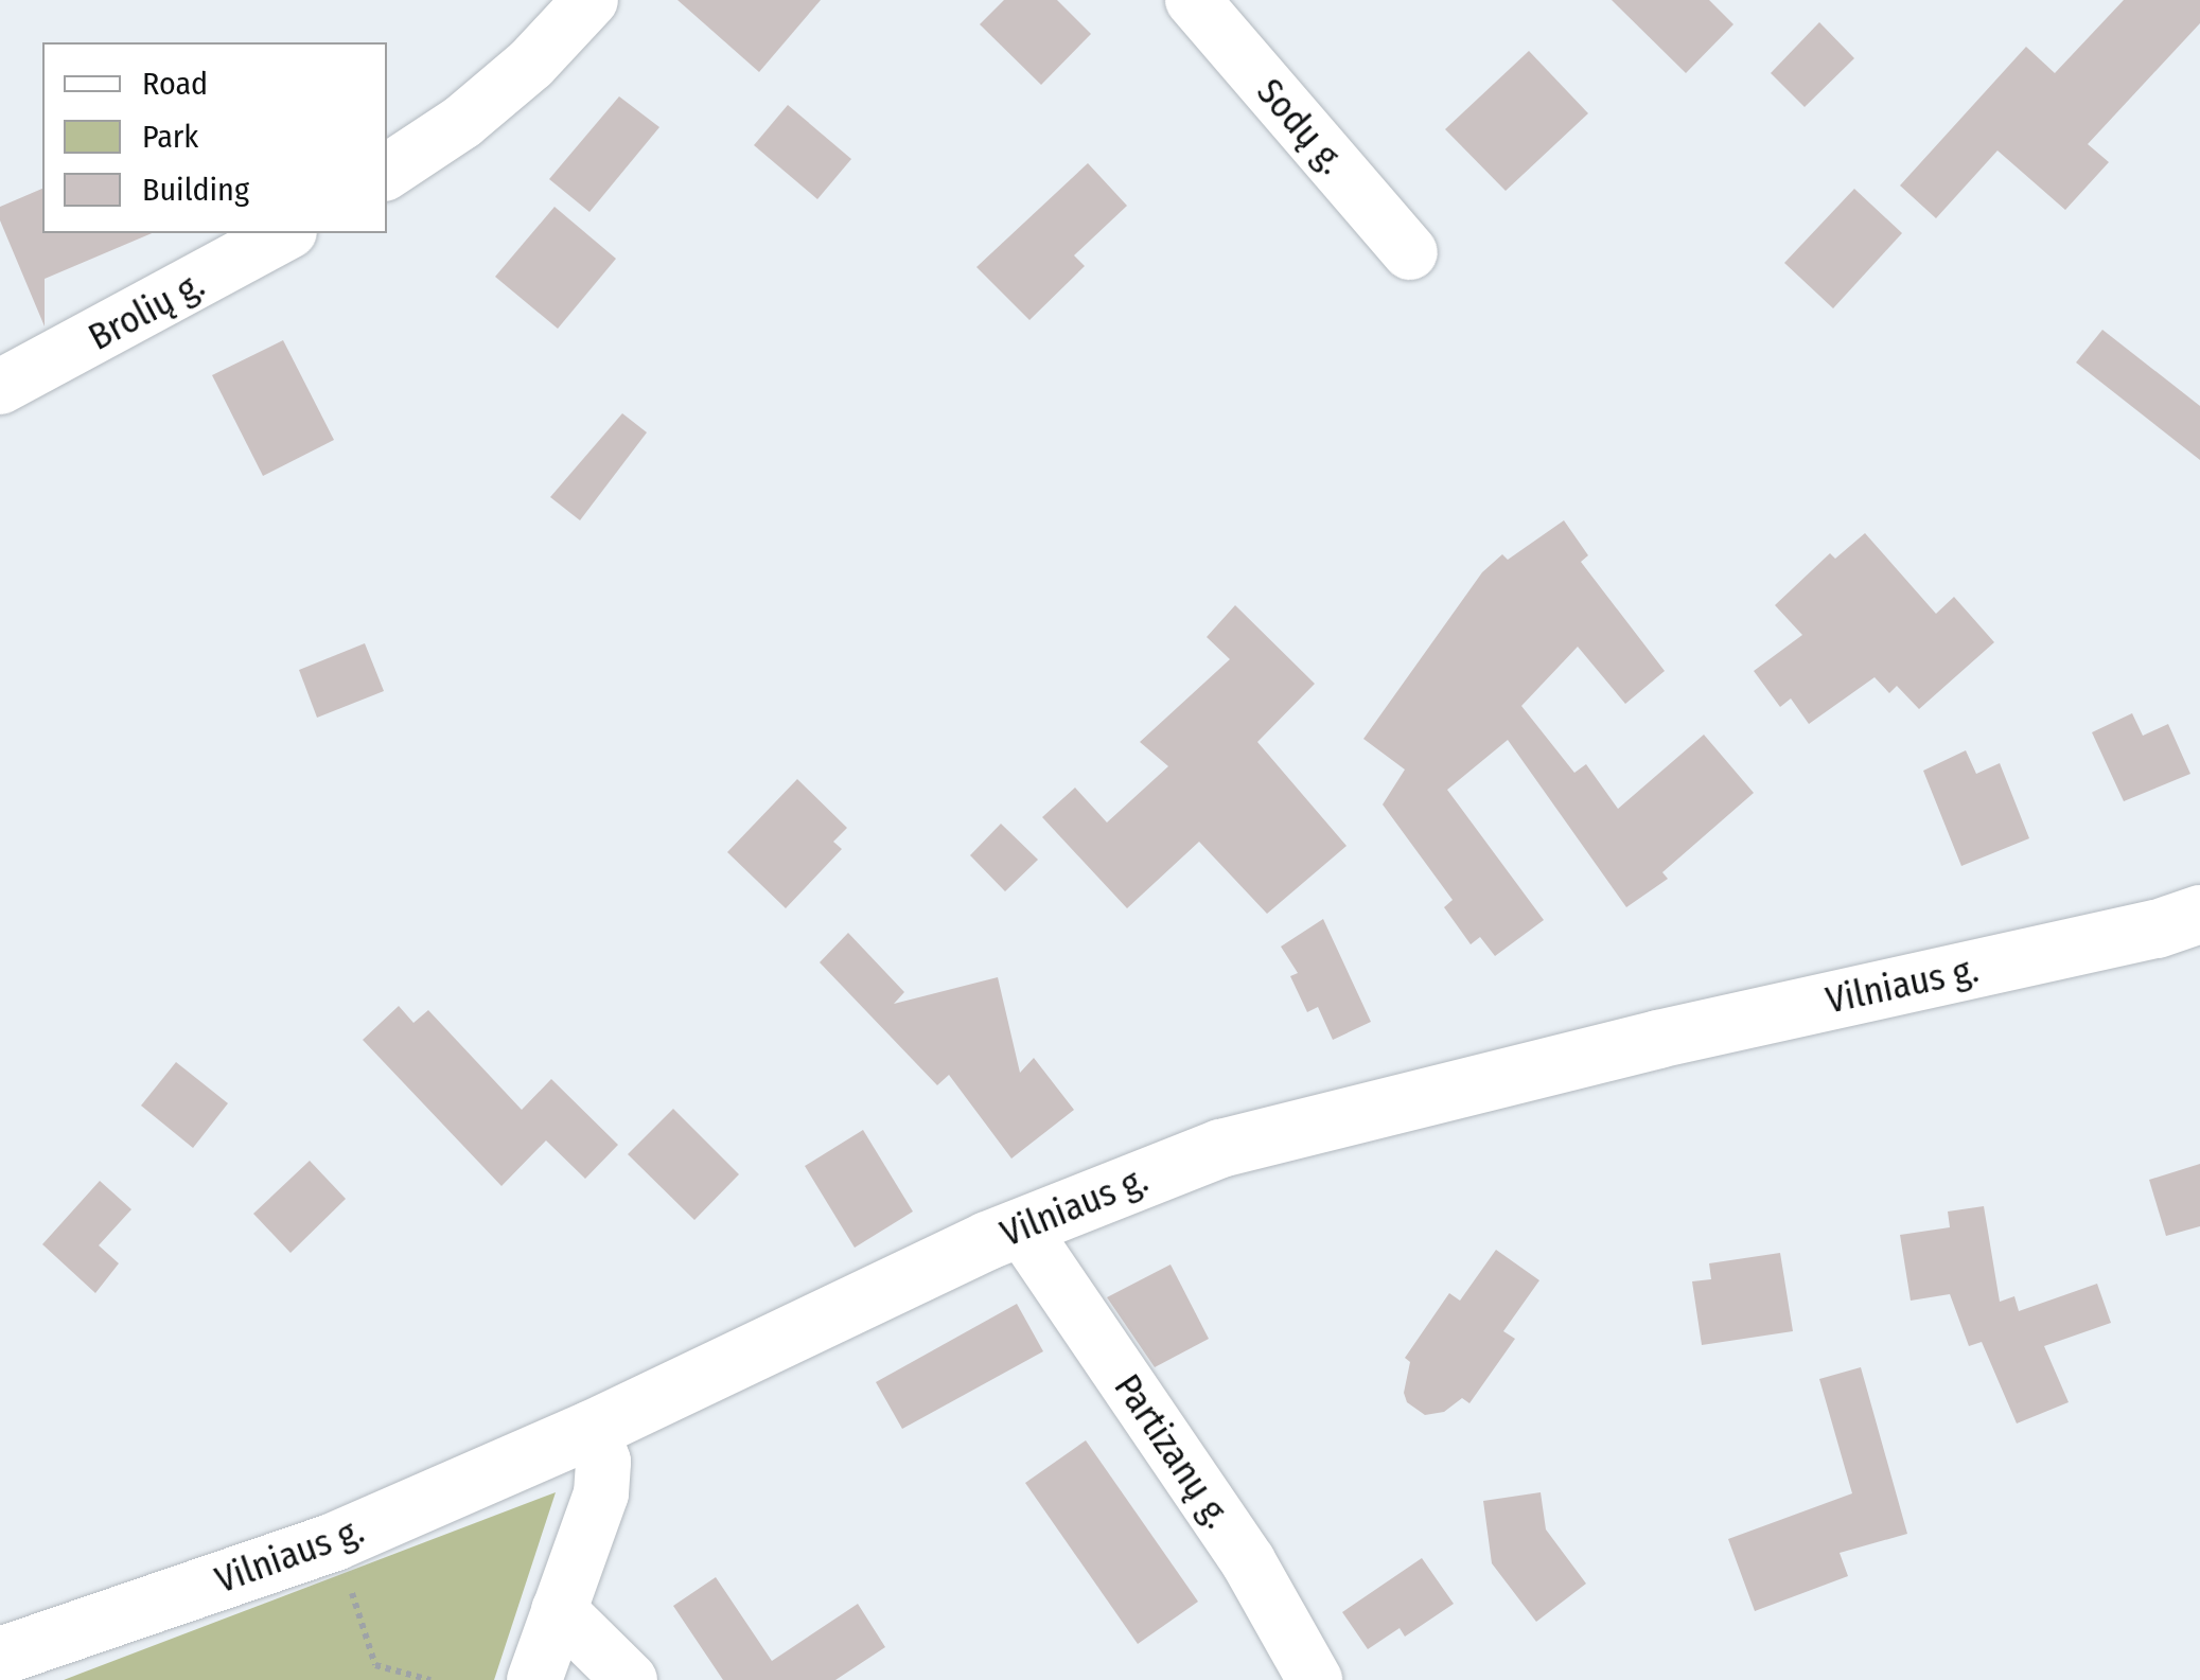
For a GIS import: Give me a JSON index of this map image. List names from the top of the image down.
{
  "streets": {
    "main road": ["Vilniaus g."],
    "street": ["Sodų g.", "Brolių g.", "Partizanų g."]
  },
  "crossings": [
    ["Vilniaus g.", "Partizanų g."]
  ],
  "legend": ["Road", "Park", "Building"]
}
